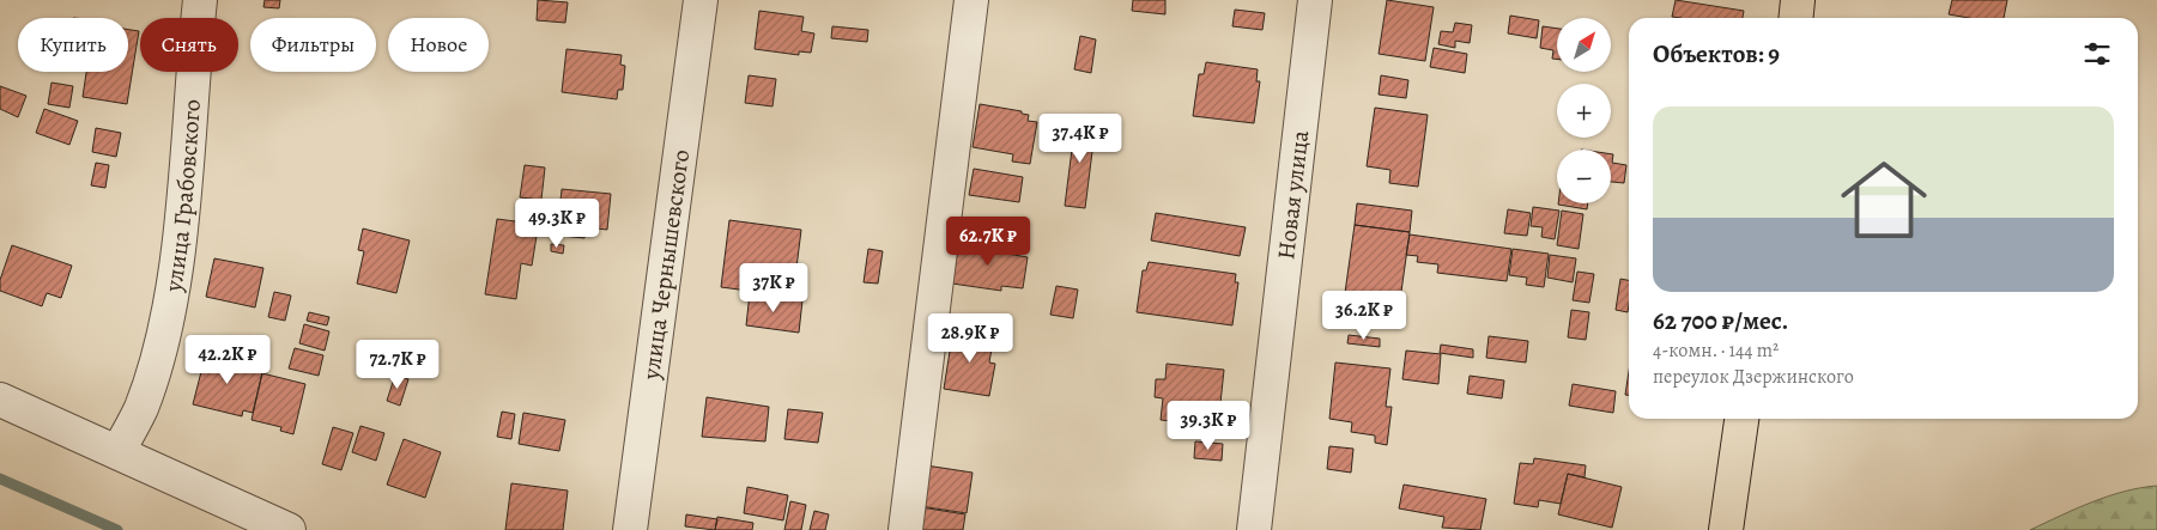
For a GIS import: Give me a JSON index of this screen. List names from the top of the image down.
{
  "streets": {
    "street": ["Новая улица", "улица Грабовского", "улица Чернышевского"]
  },
  "north": "top right",
  "page": {
    "map_buttons": ["+", "−"],
    "chip": [
      "Купить",
      "Снять",
      "Фильтры",
      "Новое"
    ],
    "heading": "Объектов: 9",
    "list": [
      {
        "name": "62 700 ₽/мес.",
        "note": "4-комн. · 144 m² · переулок Дзержинского"
      }
    ],
    "price": [
      "37.4K ₽",
      "49.3K ₽",
      "62.7K ₽",
      "37K ₽",
      "36.2K ₽",
      "28.9K ₽",
      "42.2K ₽",
      "72.7K ₽",
      "39.3K ₽"
    ]
  }
}
